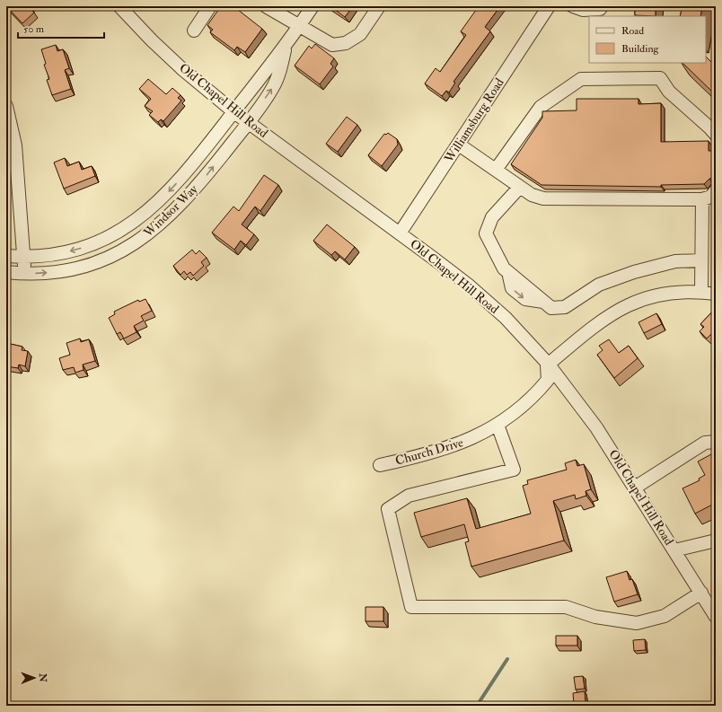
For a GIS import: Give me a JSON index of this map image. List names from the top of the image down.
{
  "streets": {
    "street": [
      "Old Chapel Hill Road",
      "Williamsburg Road",
      "Windsor Way",
      "Church Drive"
    ]
  },
  "crossings": [
    ["Old Chapel Hill Road", "Williamsburg Road"],
    ["Old Chapel Hill Road", "Windsor Way"],
    ["Old Chapel Hill Road", "Church Drive"]
  ],
  "legend": ["Road", "Building"],
  "scale_bar": "50 m",
  "north": "right"
}
